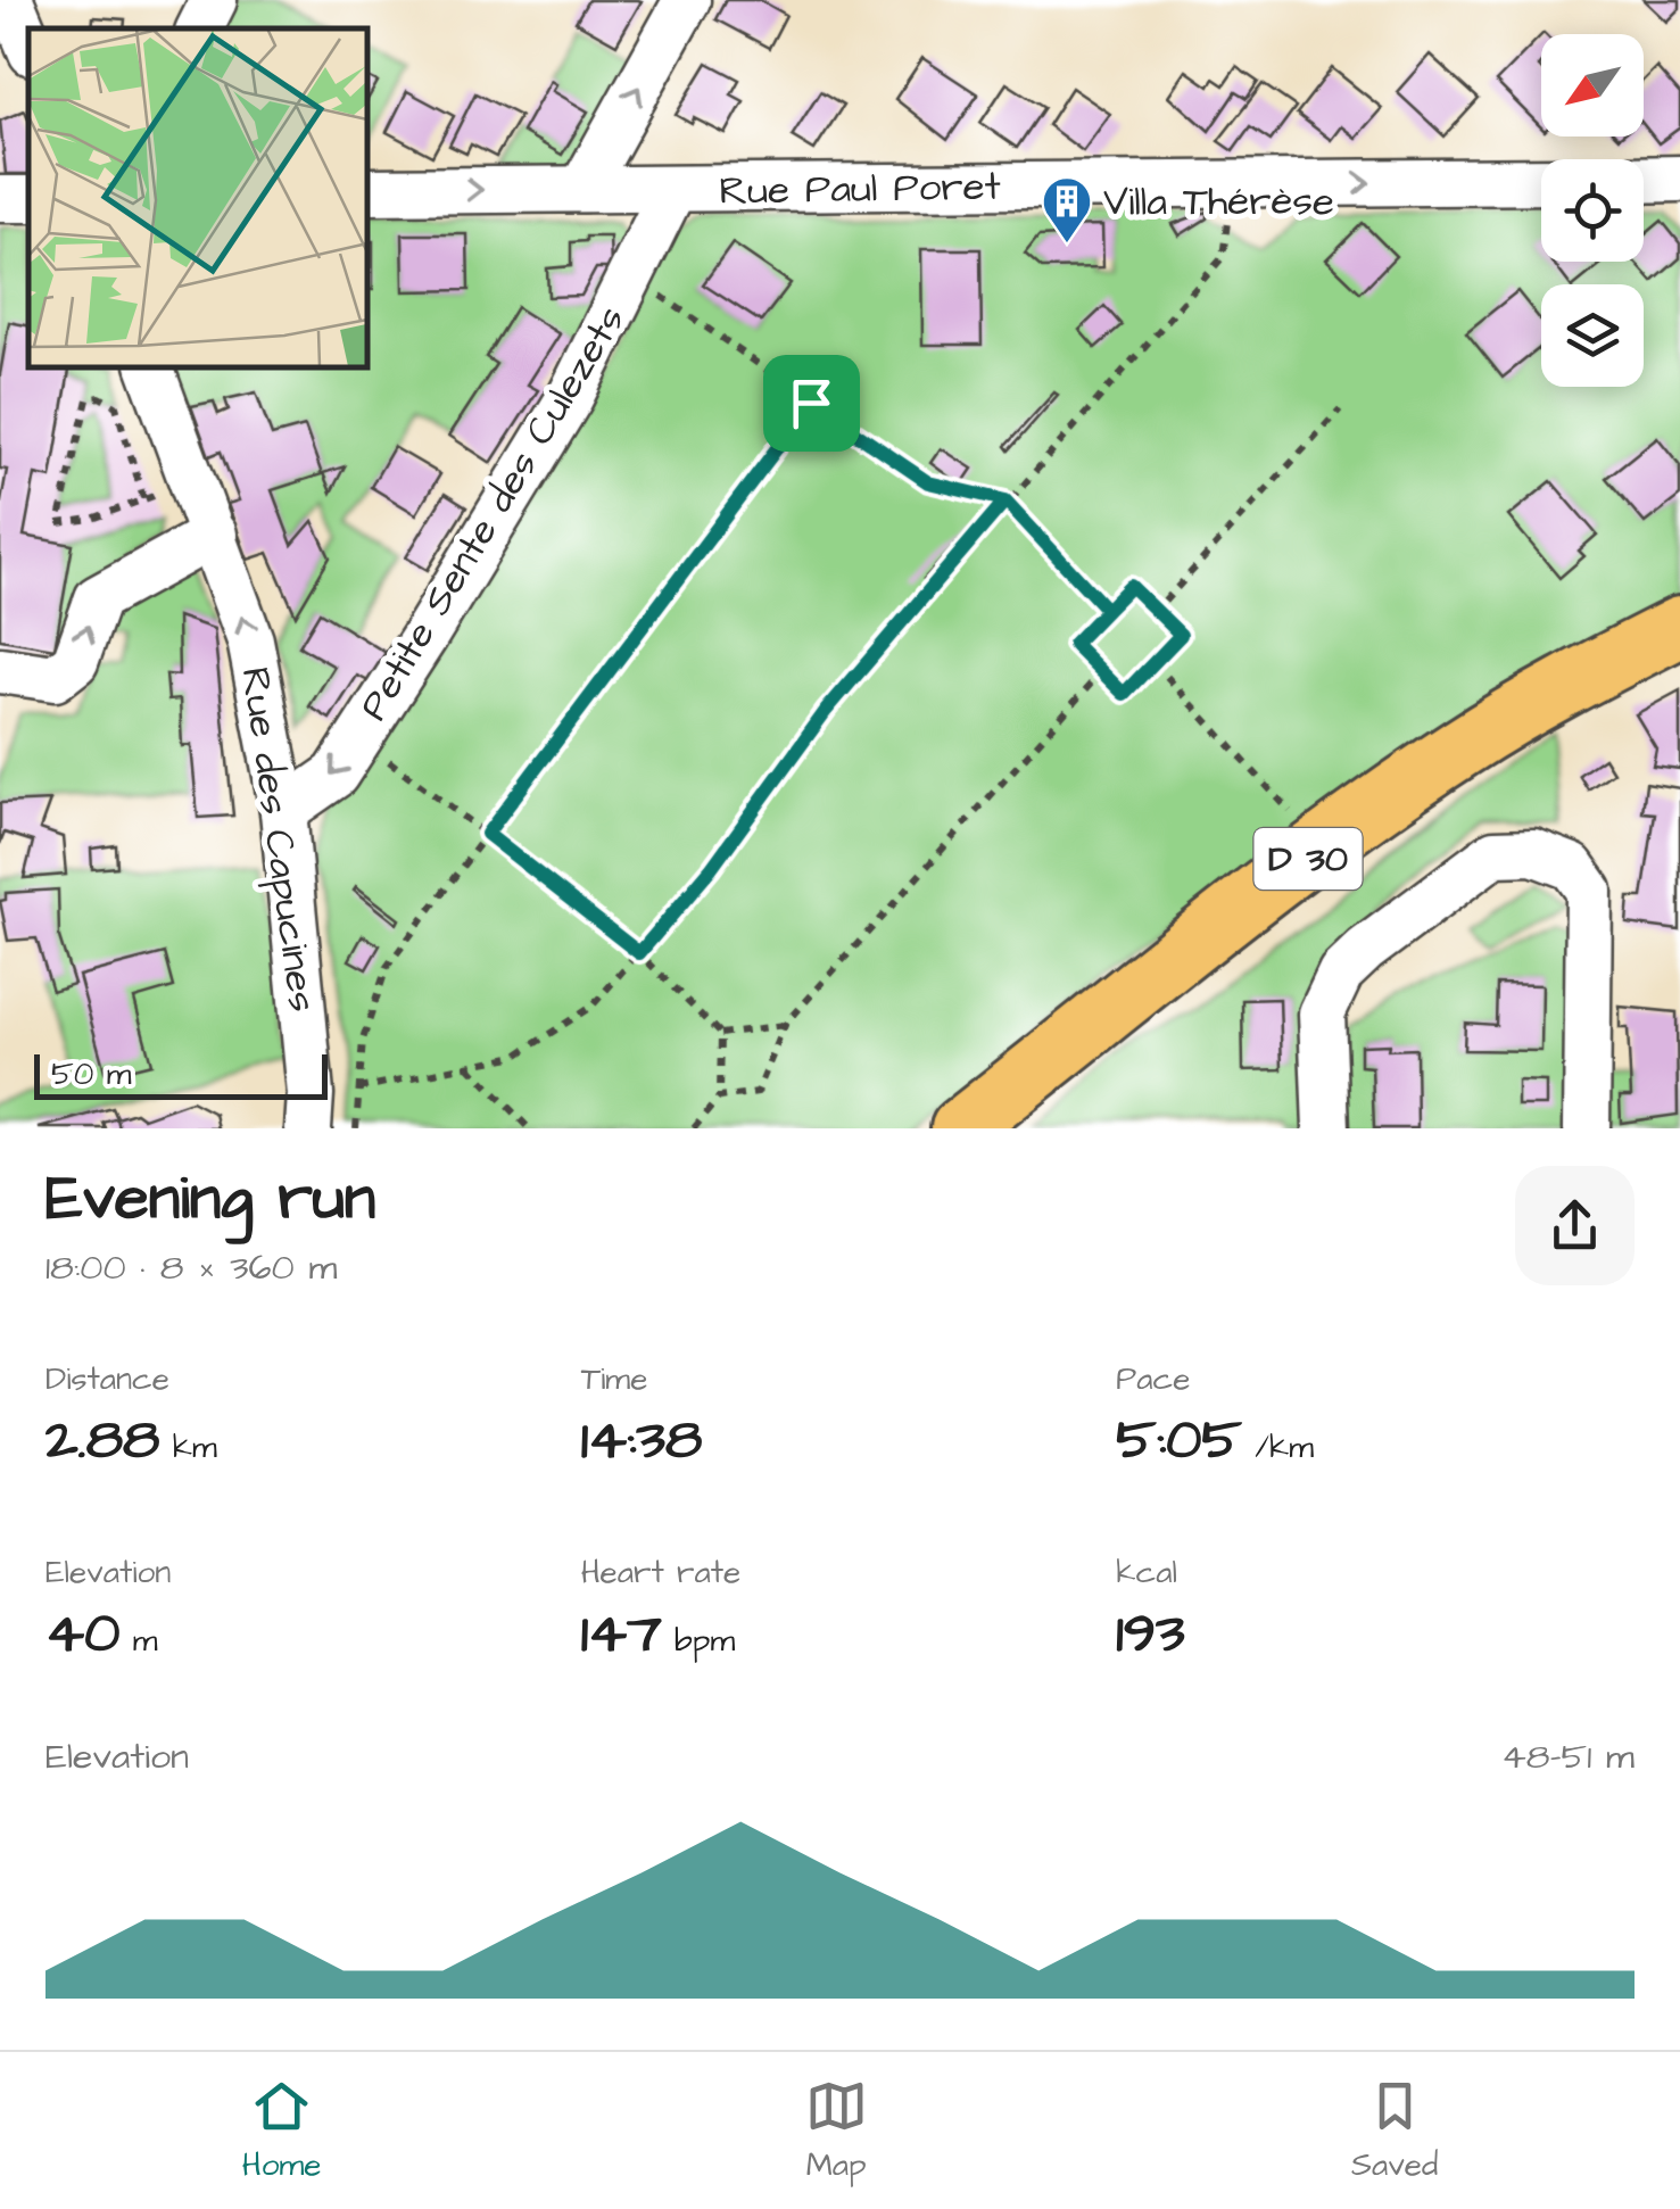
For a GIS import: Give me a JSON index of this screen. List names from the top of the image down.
{
  "streets": {
    "main road": ["D 30"],
    "street": ["Rue Paul Poret", "Petite Sente des Culezets", "Rue des Capucines"]
  },
  "crossings": [
    ["Rue Paul Poret", "Petite Sente des Culezets"],
    ["Petite Sente des Culezets", "Rue des Capucines"]
  ],
  "one_way": ["Rue Paul Poret", "Petite Sente des Culezets", "Rue des Capucines"],
  "places": {
    "building": ["Villa Thérèse"]
  },
  "scale_bar": "50 m",
  "north": "bottom left",
  "page": {
    "scale": "50 m",
    "heading": ["Evening run", "18:00 · 8 × 360 m"],
    "stats": [
      ["Distance", "2.88 km"],
      ["Time", "14:38"],
      ["Pace", "5:05 /km"],
      ["Elevation", "40 m"],
      ["Heart rate", "147 bpm"],
      ["kcal", "193"]
    ],
    "chart": ["Elevation", "48–51 m"],
    "tabs": ["Home", "Map", "Saved"]
  }
}
